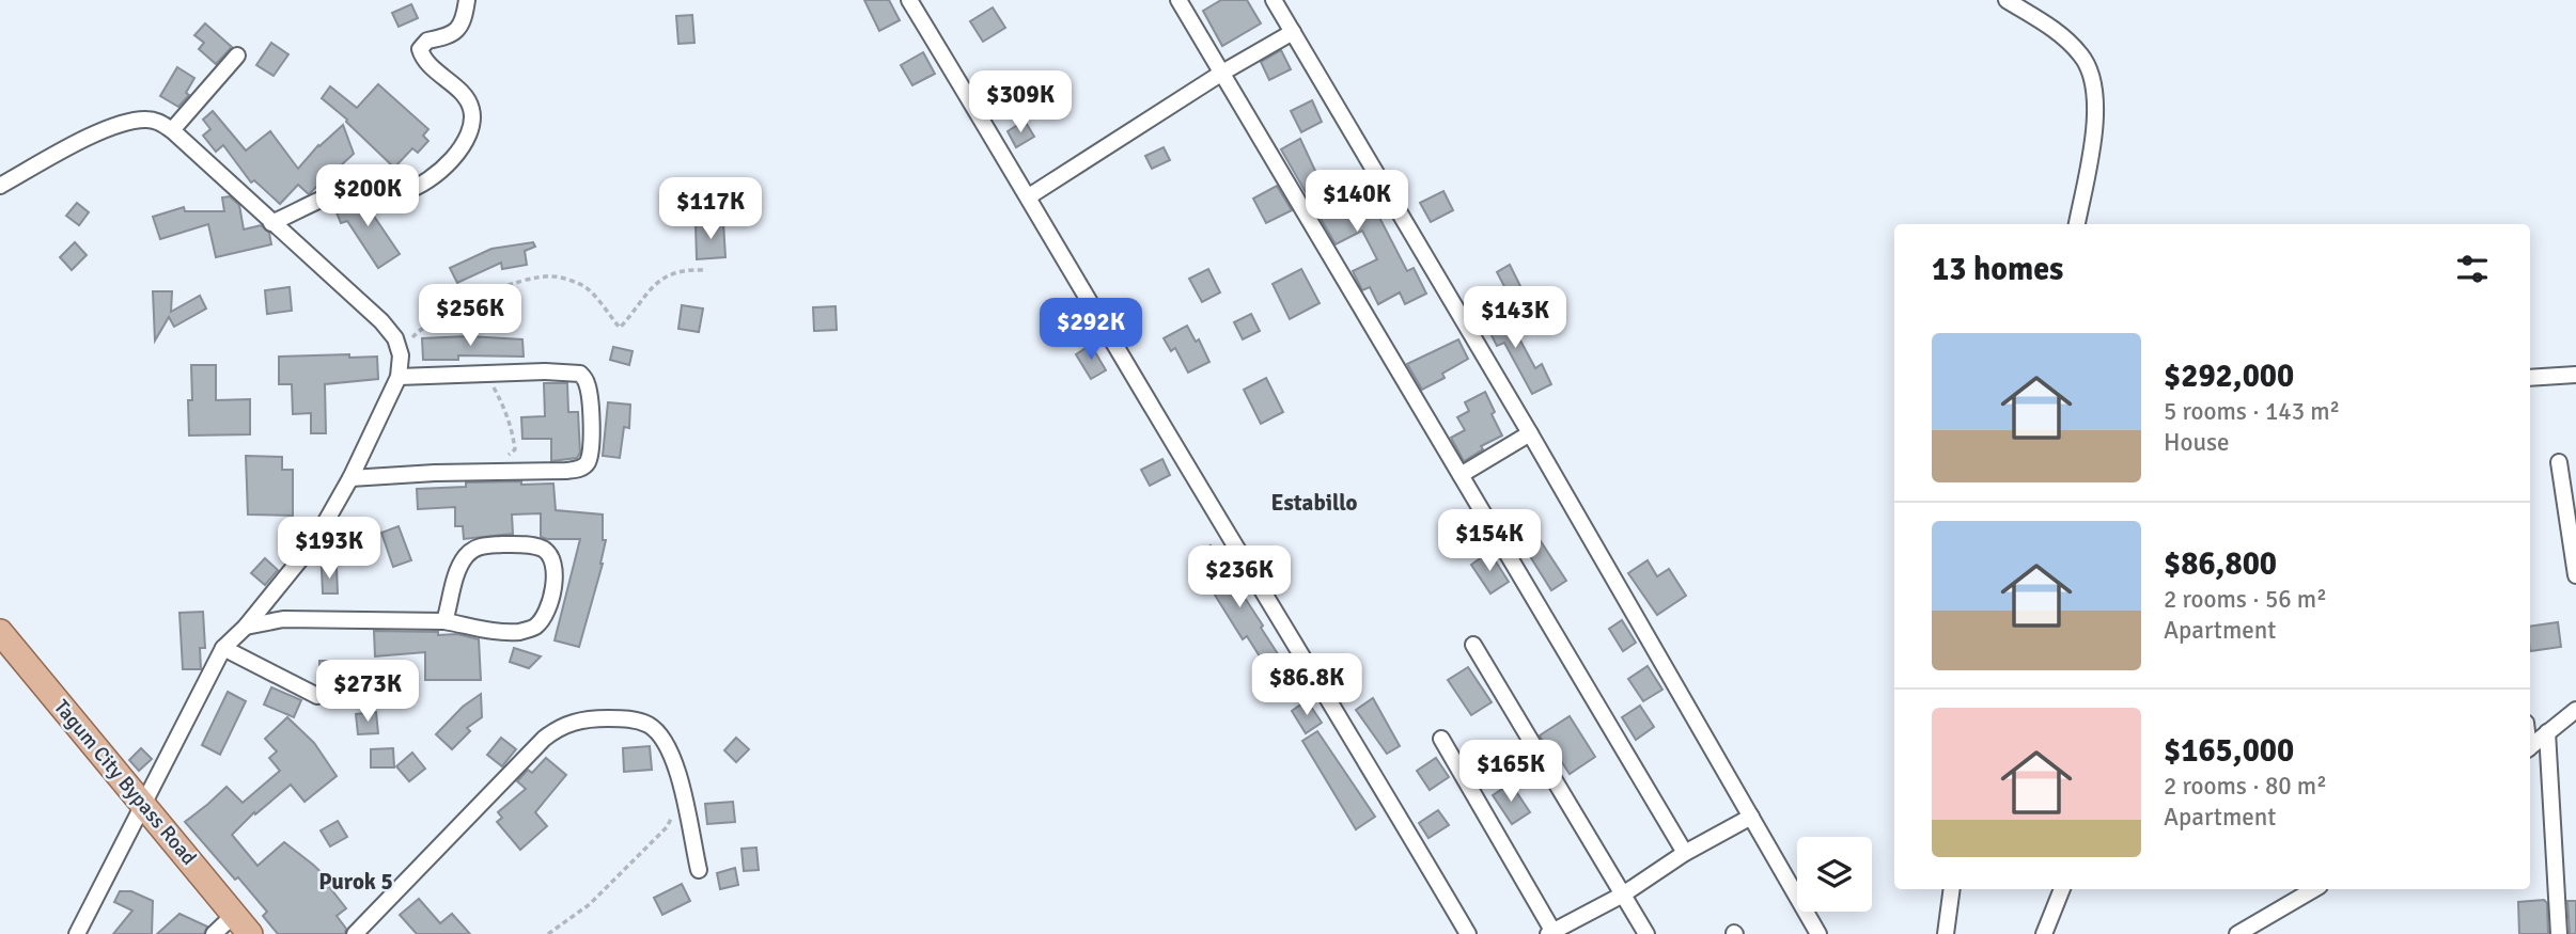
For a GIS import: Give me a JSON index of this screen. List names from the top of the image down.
{
  "streets": {
    "main road": ["Tagum City Bypass Road"]
  },
  "districts": ["Estabillo", "Purok 5"],
  "page": {
    "price": [
      "$309K",
      "$200K",
      "$140K",
      "$117K",
      "$256K",
      "$143K",
      "$292K",
      "$154K",
      "$193K",
      "$236K",
      "$86.8K",
      "$273K",
      "$165K"
    ],
    "heading": "13 homes",
    "list": [
      {
        "name": "$292,000",
        "note": "5 rooms · 143 m² · House"
      },
      {
        "name": "$86,800",
        "note": "2 rooms · 56 m² · Apartment"
      },
      {
        "name": "$165,000",
        "note": "2 rooms · 80 m² · Apartment"
      }
    ]
  }
}
